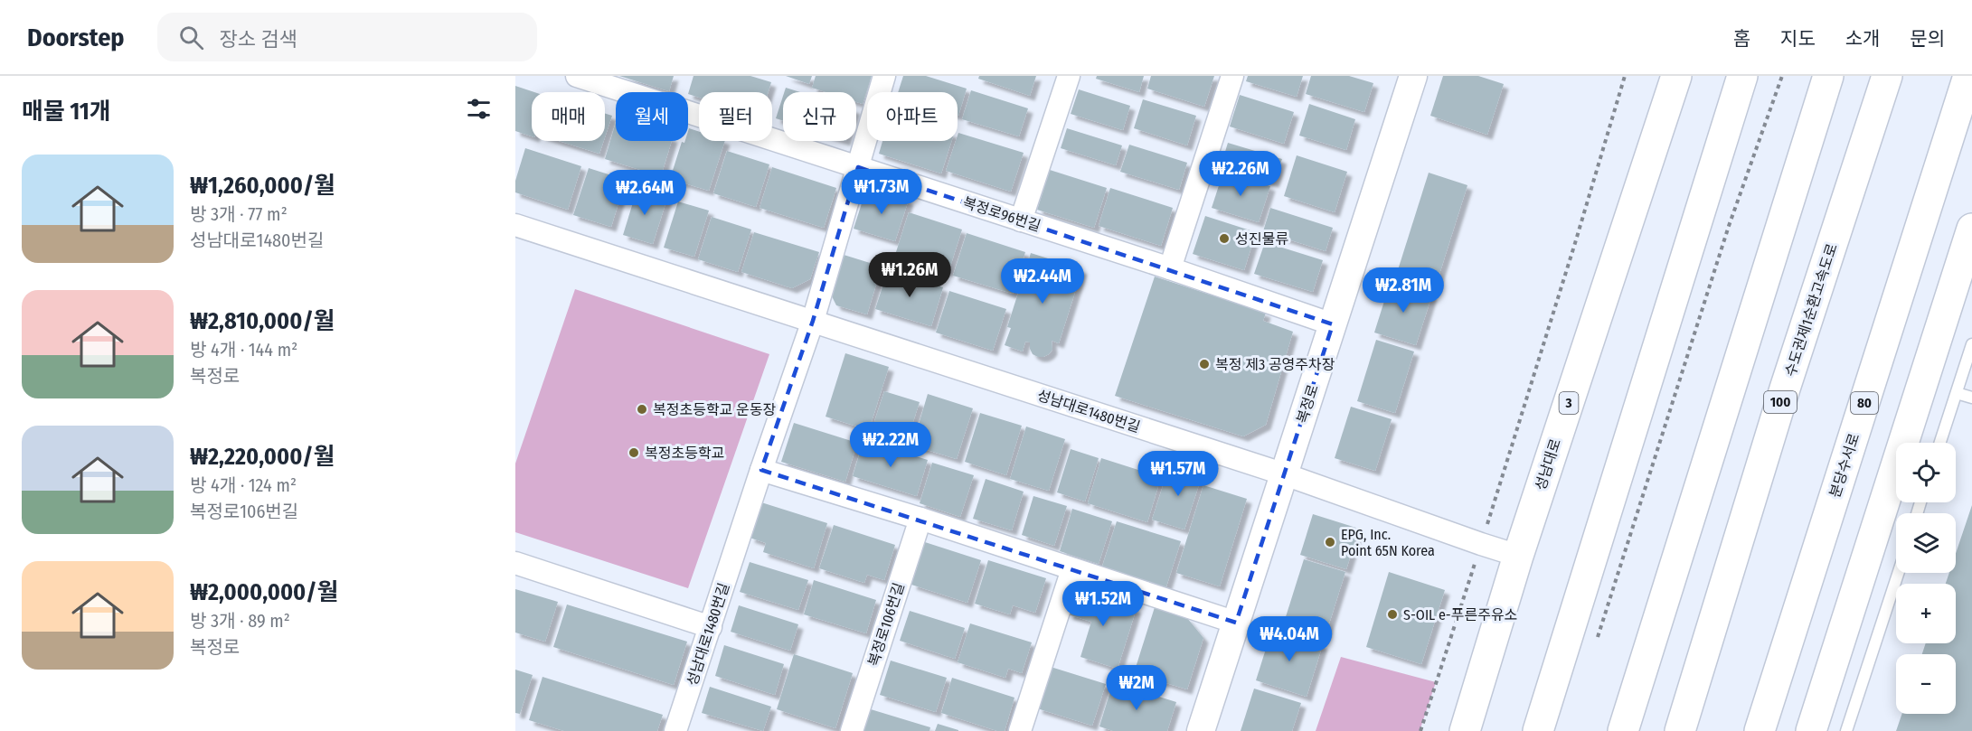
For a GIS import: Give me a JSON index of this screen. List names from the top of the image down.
{
  "streets": {
    "main road": [
      "수도권제1순환고속도로",
      "100",
      "3",
      "80",
      "성남대로",
      "분당수서로"
    ],
    "street": [
      "복정로96번길",
      "복정로",
      "성남대로1480번길",
      "복정로106번길"
    ]
  },
  "crossings": [
    ["복정로96번길", "복정로"],
    ["복정로", "성남대로1480번길"],
    ["성남대로1480번길", "성남대로"]
  ],
  "places": [
    "성진물류",
    "복정 제3 공영주차장",
    "복정초등학교 운동장",
    "복정초등학교",
    "EPG, Inc. Point 65N Korea",
    "S-OIL e-푸른주유소"
  ],
  "page": {
    "header": "Doorstep",
    "search": "장소 검색",
    "nav": [
      "홈",
      "지도",
      "소개",
      "문의"
    ],
    "heading": "매물 11개",
    "chip": [
      "매매",
      "월세",
      "필터",
      "신규",
      "아파트"
    ],
    "list": [
      {
        "name": "₩1,260,000/월",
        "note": "방 3개 · 77 m² · 성남대로1480번길"
      },
      {
        "name": "₩2,810,000/월",
        "note": "방 4개 · 144 m² · 복정로"
      },
      {
        "name": "₩2,220,000/월",
        "note": "방 4개 · 124 m² · 복정로106번길"
      },
      {
        "name": "₩2,000,000/월",
        "note": "방 3개 · 89 m² · 복정로"
      }
    ],
    "price": [
      "₩2.26M",
      "₩1.73M",
      "₩2.64M",
      "₩1.26M",
      "₩2.44M",
      "₩2.81M",
      "₩2.22M",
      "₩1.57M",
      "₩1.52M",
      "₩4.04M",
      "₩2M"
    ],
    "map_buttons": ["+", "−"]
  }
}
